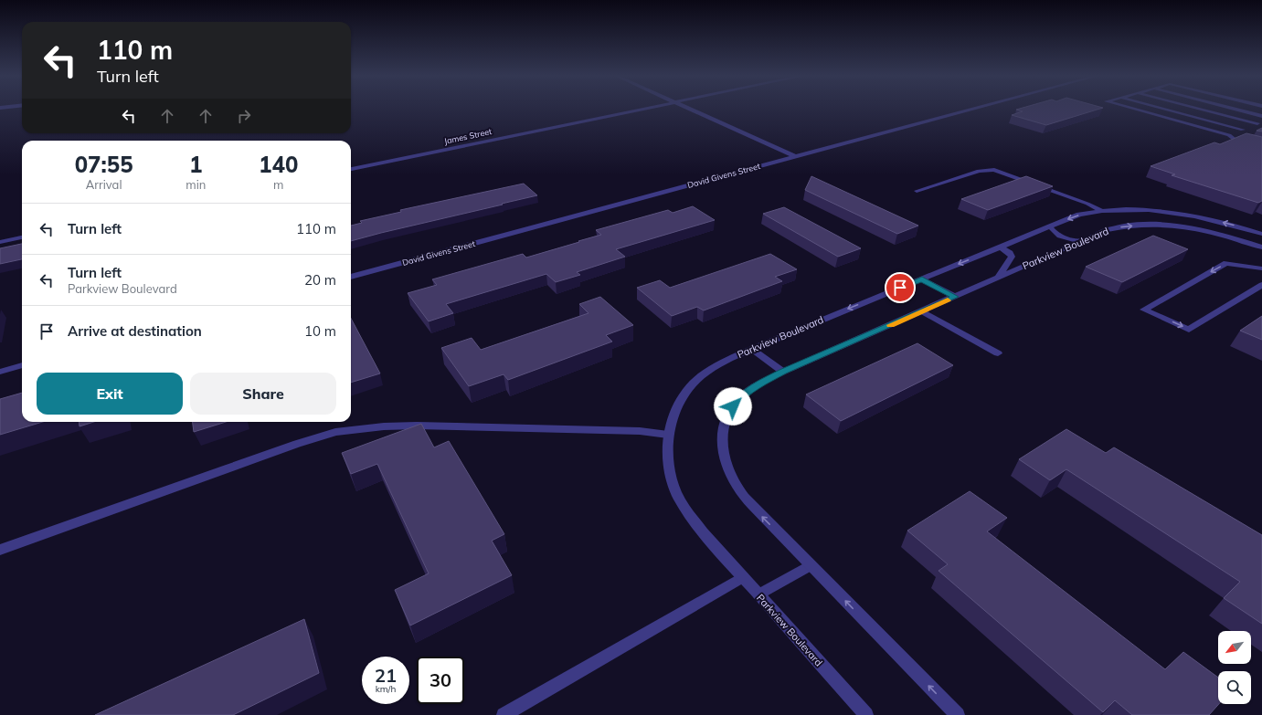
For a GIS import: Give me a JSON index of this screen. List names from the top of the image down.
{
  "streets": {
    "street": ["James Street", "David Givens Street", "Parkview Boulevard"]
  },
  "north": "bottom left",
  "page": {
    "turn": ["110 m", "Turn left"],
    "eta": [
      "07:55",
      "Arrival",
      "1",
      "min",
      "140",
      "m"
    ],
    "list": [
      {
        "name": "Turn left",
        "value": "110 m"
      },
      {
        "name": "Turn left",
        "note": "Parkview Boulevard",
        "value": "20 m"
      },
      {
        "name": "Arrive at destination",
        "value": "10 m"
      }
    ],
    "buttons": ["Exit", "Share"],
    "speed": "21 km/h",
    "limit": "30"
  }
}
